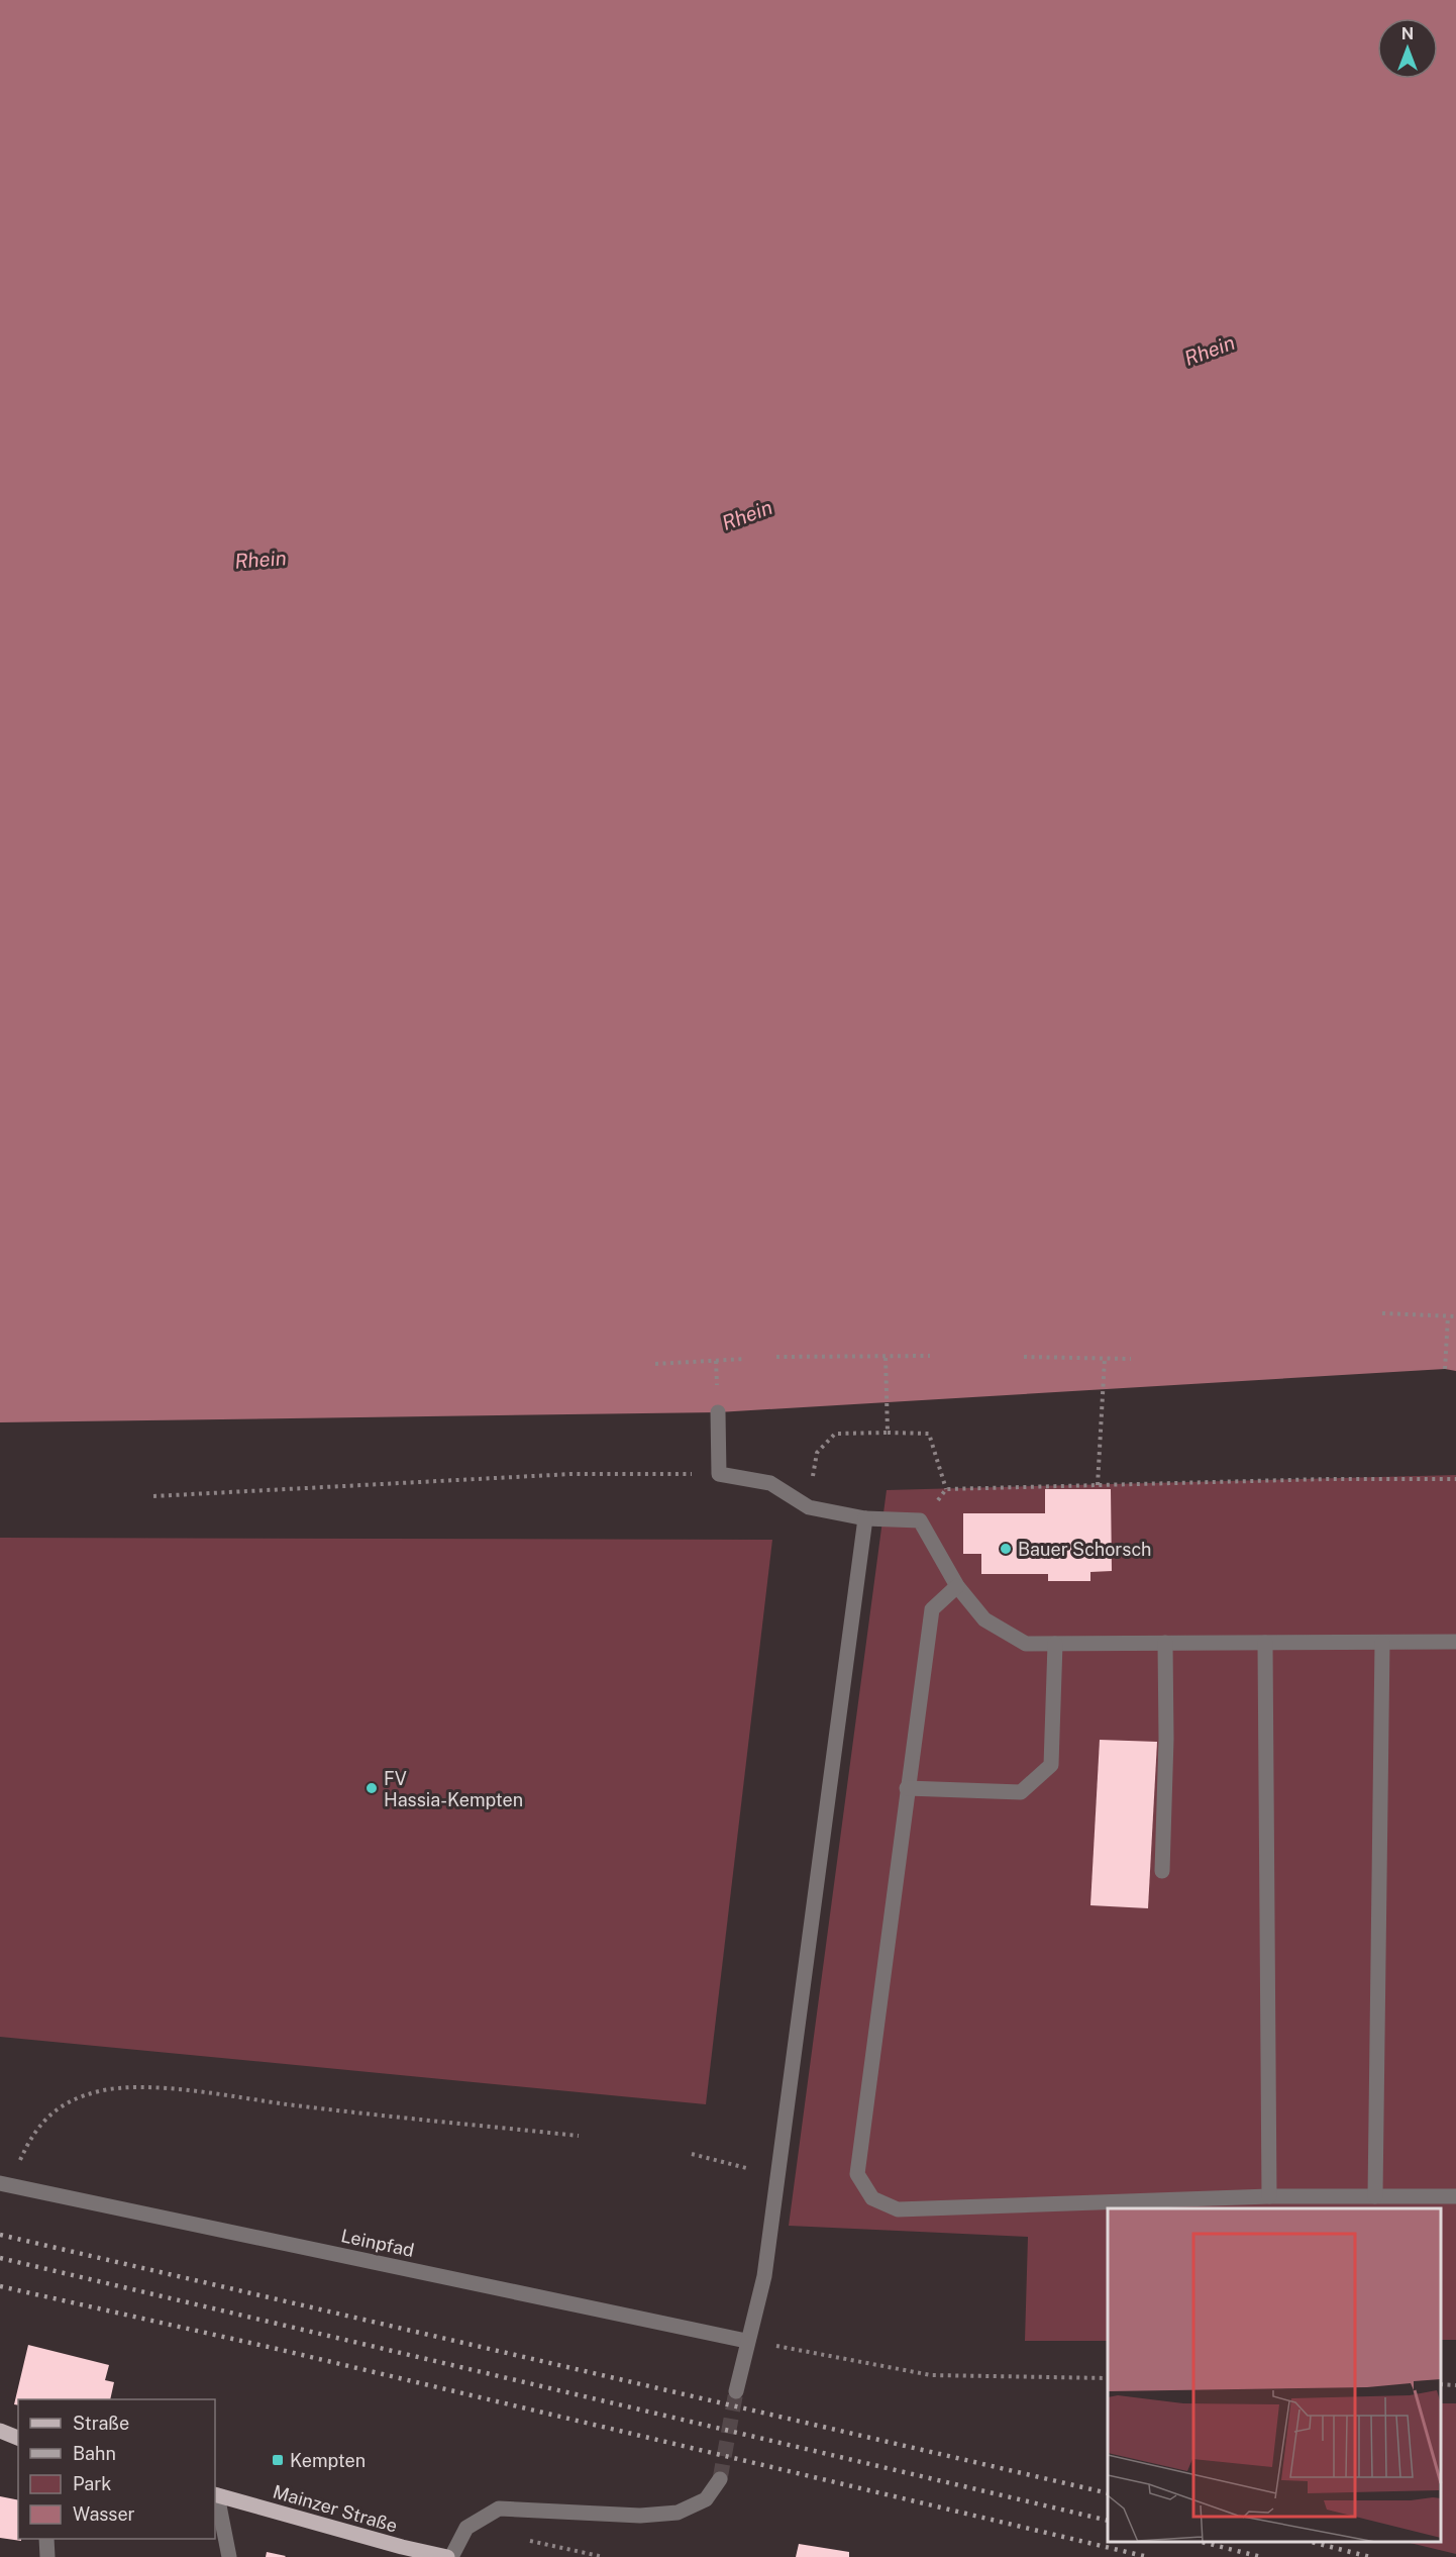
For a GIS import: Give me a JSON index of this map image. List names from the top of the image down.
{
  "streets": {
    "main road": ["Mainzer Straße"],
    "street": ["Leinpfad"]
  },
  "water": ["Rhein"],
  "places": {
    "other": ["Bauer Schorsch", "FV Hassia-Kempten"],
    "transit": ["Kempten"]
  },
  "legend": [
    "Straße",
    "Bahn",
    "Park",
    "Wasser"
  ],
  "north": "top"
}
